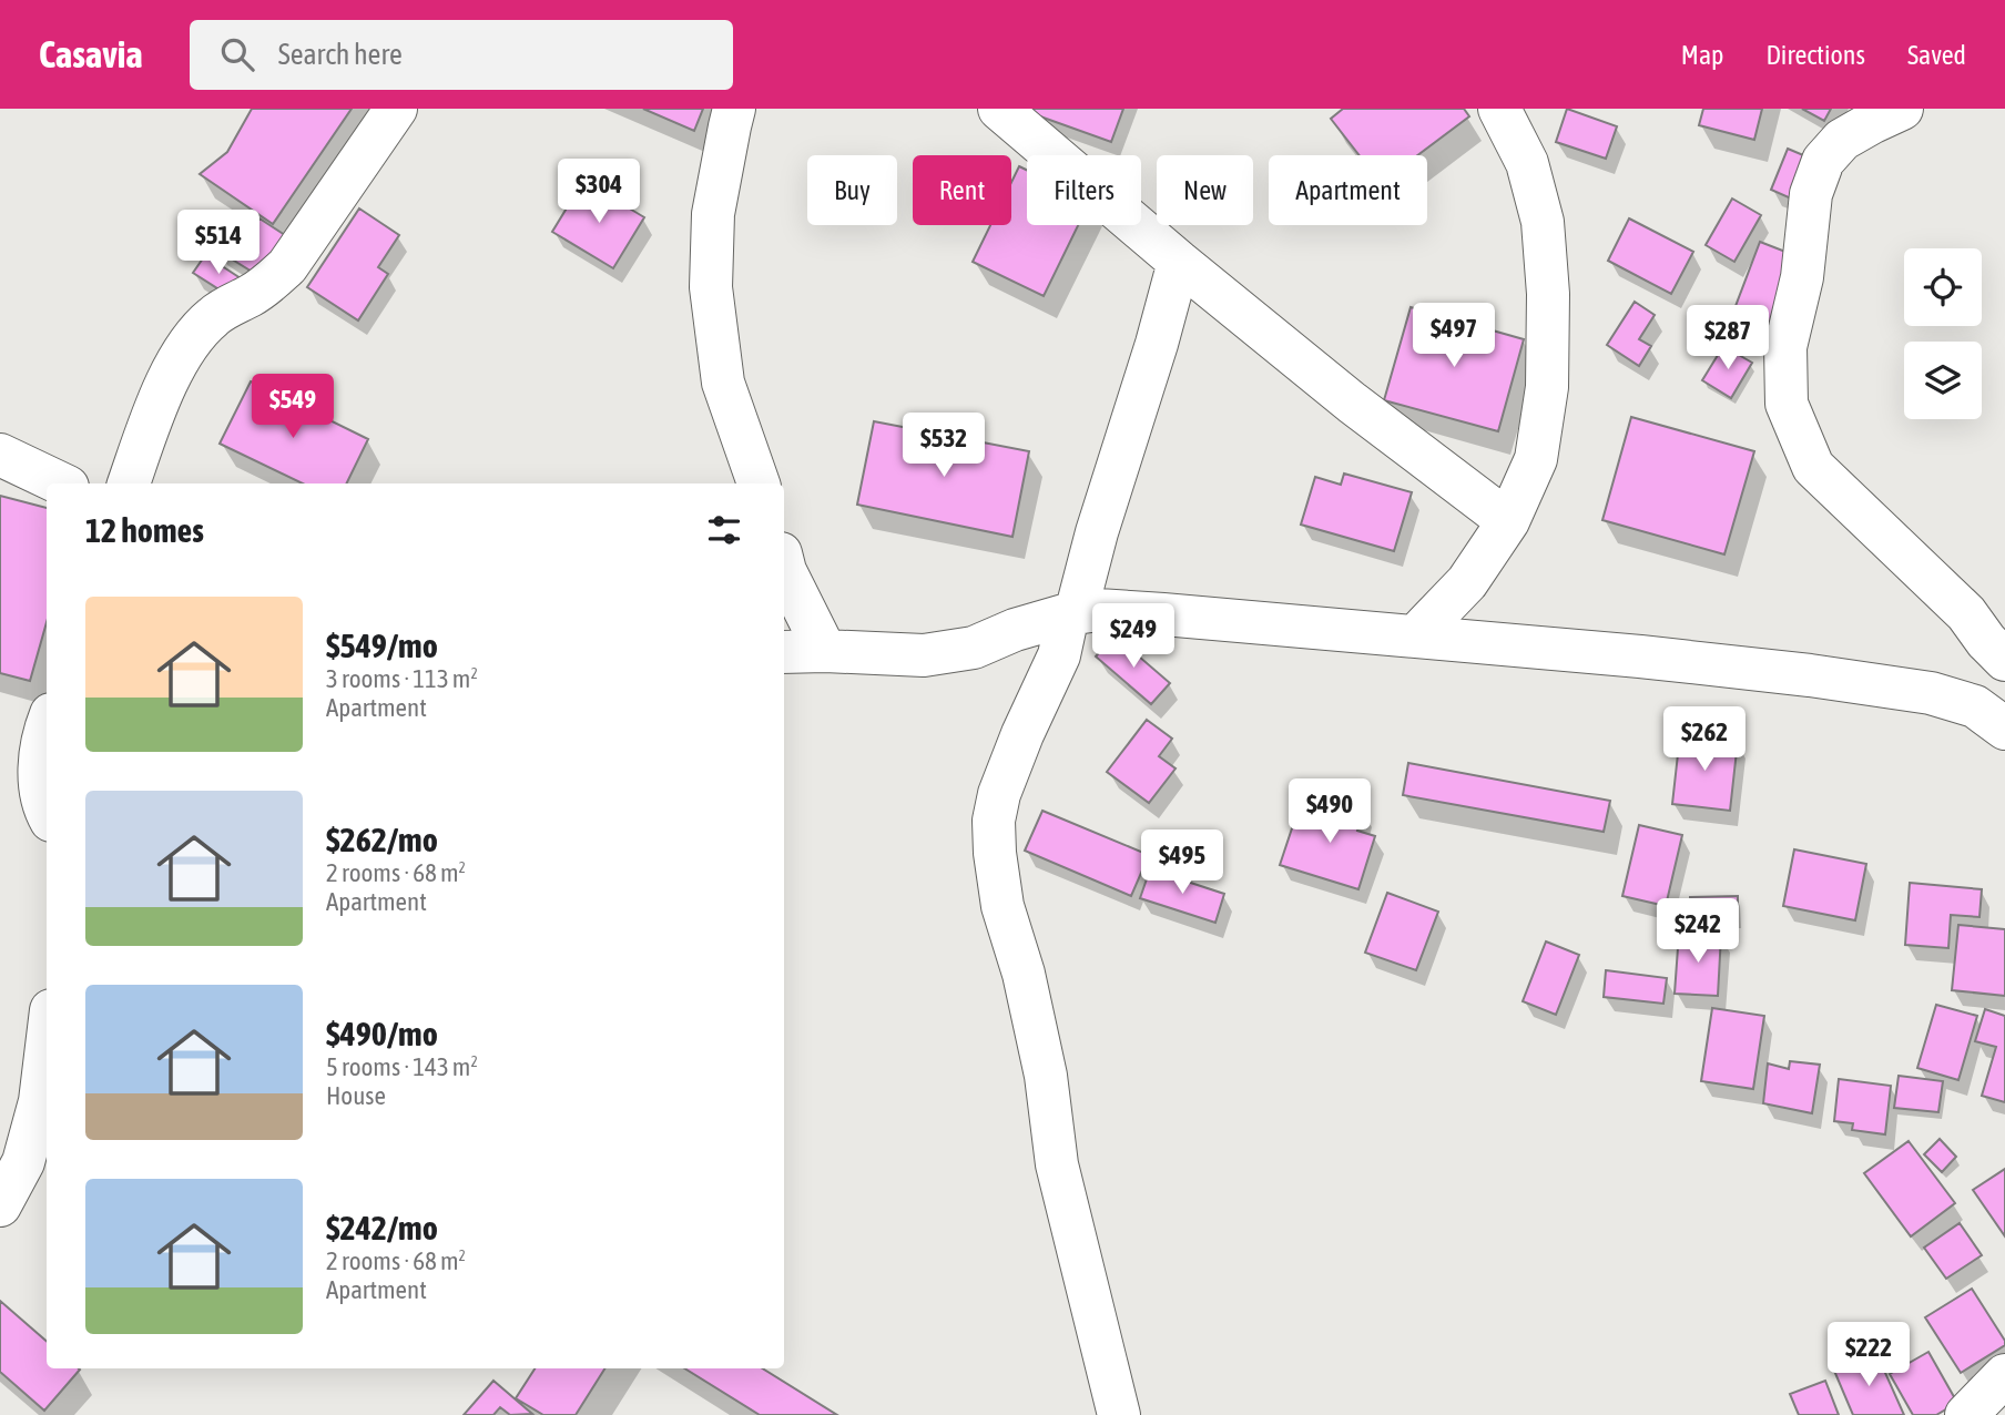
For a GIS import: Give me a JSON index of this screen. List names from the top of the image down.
{
  "page": {
    "header": "Casavia",
    "search": "Search here",
    "nav": ["Map", "Directions", "Saved"],
    "chip": [
      "Buy",
      "Rent",
      "Filters",
      "New",
      "Apartment"
    ],
    "price": [
      "$304",
      "$514",
      "$497",
      "$287",
      "$549",
      "$532",
      "$249",
      "$262",
      "$490",
      "$495",
      "$242",
      "$222"
    ],
    "heading": "12 homes",
    "list": [
      {
        "name": "$549/mo",
        "note": "3 rooms · 113 m² · Apartment"
      },
      {
        "name": "$262/mo",
        "note": "2 rooms · 68 m² · Apartment"
      },
      {
        "name": "$490/mo",
        "note": "5 rooms · 143 m² · House"
      },
      {
        "name": "$242/mo",
        "note": "2 rooms · 68 m² · Apartment"
      }
    ]
  }
}
